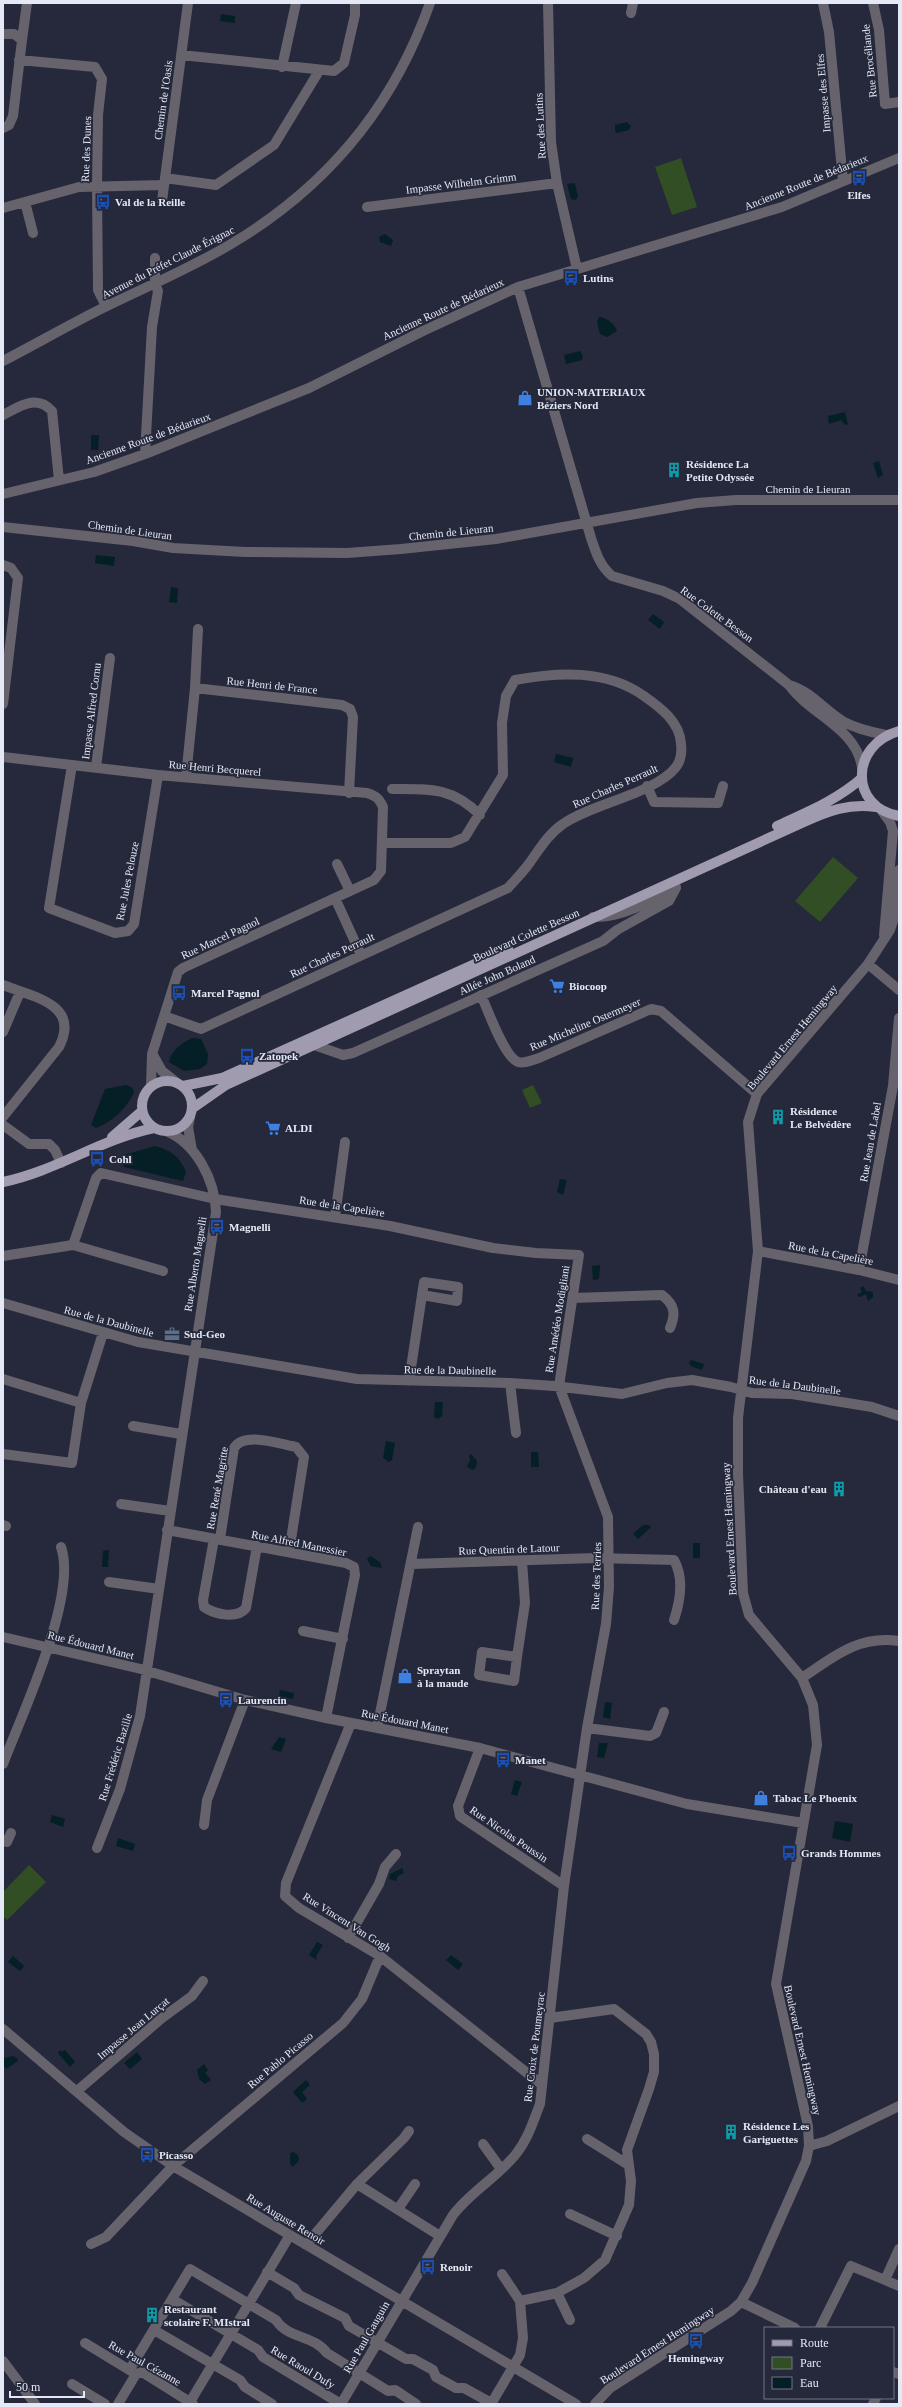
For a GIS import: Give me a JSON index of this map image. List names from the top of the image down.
{
  "streets": {
    "main road": ["Boulevard Colette Besson"],
    "street": [
      "Rue Brocéliande",
      "Impasse des Elfes",
      "Chemin de l'Oasis",
      "Rue des Lutins",
      "Rue des Dunes",
      "Ancienne Route de Bédarieux",
      "Impasse Wilhelm Grimm",
      "Avenue du Préfet Claude Érignac",
      "Chemin de Lieuran",
      "Rue Colette Besson",
      "Rue Henri de France",
      "Impasse Alfred Cornu",
      "Rue Henri Becquerel",
      "Rue Charles Perrault",
      "Rue Jules Pelouze",
      "Rue Marcel Pagnol",
      "Allée John Boland",
      "Rue Micheline Ostermeyer",
      "Boulevard Ernest Hemingway",
      "Rue Jean de Label",
      "Rue de la Capelière",
      "Rue Alberto Magnelli",
      "Rue Amédéo Modigliani",
      "Rue de la Daubinelle",
      "Rue René Magritte",
      "Rue Alfred Manessier",
      "Rue Quentin de Latour",
      "Rue des Terries",
      "Rue Édouard Manet",
      "Rue Frédéric Bazille",
      "Rue Nicolas Poussin",
      "Rue Vincent Van Gogh",
      "Impasse Jean Lurçat",
      "Rue Croix de Poumeyrac",
      "Rue Pablo Picasso",
      "Rue Auguste Renoir",
      "Rue Paul Gauguin",
      "Rue Paul Cézanne",
      "Rue Raoul Dufy"
    ]
  },
  "crossings": [
    ["Impasse des Elfes", "Ancienne Route de Bédarieux"],
    ["Rue des Lutins", "Ancienne Route de Bédarieux"],
    ["Rue des Lutins", "Impasse Wilhelm Grimm"],
    ["Rue des Dunes", "Avenue du Préfet Claude Érignac"],
    ["Ancienne Route de Bédarieux", "Rue Colette Besson"],
    ["Chemin de Lieuran", "Rue Colette Besson"],
    ["Rue Colette Besson", "Boulevard Colette Besson"],
    ["Rue Henri de France", "Rue Henri Becquerel"],
    ["Impasse Alfred Cornu", "Rue Henri Becquerel"],
    ["Rue Henri Becquerel", "Rue Jules Pelouze"],
    ["Rue Henri Becquerel", "Rue Marcel Pagnol"],
    ["Rue Charles Perrault", "Rue Marcel Pagnol"],
    ["Boulevard Colette Besson", "Rue Marcel Pagnol"],
    ["Boulevard Colette Besson", "Allée John Boland"],
    ["Boulevard Colette Besson", "Boulevard Ernest Hemingway"],
    ["Allée John Boland", "Rue Micheline Ostermeyer"],
    ["Rue Micheline Ostermeyer", "Boulevard Ernest Hemingway"],
    ["Boulevard Ernest Hemingway", "Rue de la Capelière"],
    ["Boulevard Ernest Hemingway", "Rue de la Daubinelle"],
    ["Boulevard Ernest Hemingway", "Rue Édouard Manet"],
    ["Rue Jean de Label", "Rue de la Capelière"],
    ["Rue de la Capelière", "Rue Alberto Magnelli"],
    ["Rue de la Capelière", "Rue Amédéo Modigliani"],
    ["Rue Alberto Magnelli", "Rue de la Daubinelle"],
    ["Rue Alberto Magnelli", "Rue Alfred Manessier"],
    ["Rue Alberto Magnelli", "Rue Édouard Manet"],
    ["Rue Alberto Magnelli", "Rue Frédéric Bazille"],
    ["Rue Amédéo Modigliani", "Rue de la Daubinelle"],
    ["Rue Amédéo Modigliani", "Rue des Terries"],
    ["Rue de la Daubinelle", "Rue des Terries"],
    ["Rue René Magritte", "Rue Alfred Manessier"],
    ["Rue Alfred Manessier", "Rue Édouard Manet"],
    ["Rue Quentin de Latour", "Rue des Terries"],
    ["Rue des Terries", "Rue Édouard Manet"],
    ["Rue des Terries", "Rue Croix de Poumeyrac"],
    ["Rue Édouard Manet", "Rue Frédéric Bazille"],
    ["Rue Édouard Manet", "Rue Nicolas Poussin"],
    ["Rue Édouard Manet", "Rue Vincent Van Gogh"],
    ["Rue Édouard Manet", "Rue Croix de Poumeyrac"],
    ["Rue Nicolas Poussin", "Rue Croix de Poumeyrac"],
    ["Rue Vincent Van Gogh", "Rue Croix de Poumeyrac"],
    ["Rue Vincent Van Gogh", "Rue Pablo Picasso"],
    ["Impasse Jean Lurçat", "Rue Auguste Renoir"],
    ["Rue Croix de Poumeyrac", "Rue Auguste Renoir"],
    ["Rue Croix de Poumeyrac", "Rue Paul Gauguin"],
    ["Rue Pablo Picasso", "Rue Auguste Renoir"],
    ["Rue Auguste Renoir", "Rue Paul Gauguin"],
    ["Rue Paul Gauguin", "Rue Raoul Dufy"]
  ],
  "places": {
    "bus stop": [
      "Elfes",
      "Val de la Reille",
      "Lutins",
      "Marcel Pagnol",
      "Zatopek",
      "Cohl",
      "Magnelli",
      "Laurencin",
      "Manet",
      "Grands Hommes",
      "Picasso",
      "Renoir",
      "Hemingway"
    ],
    "shop": ["UNION-MATERIAUX Béziers Nord", "Spraytan à la maude", "Tabac Le Phoenix"],
    "building": [
      "Résidence La Petite Odyssée",
      "Résidence Le Belvédère",
      "Château d'eau",
      "Résidence Les Gariguettes",
      "Restaurant scolaire F. MIstral"
    ],
    "supermarket": ["Biocoop", "ALDI"],
    "office": ["Sud-Geo"]
  },
  "legend": ["Route", "Parc", "Eau"],
  "scale_bar": "50 m"
}
